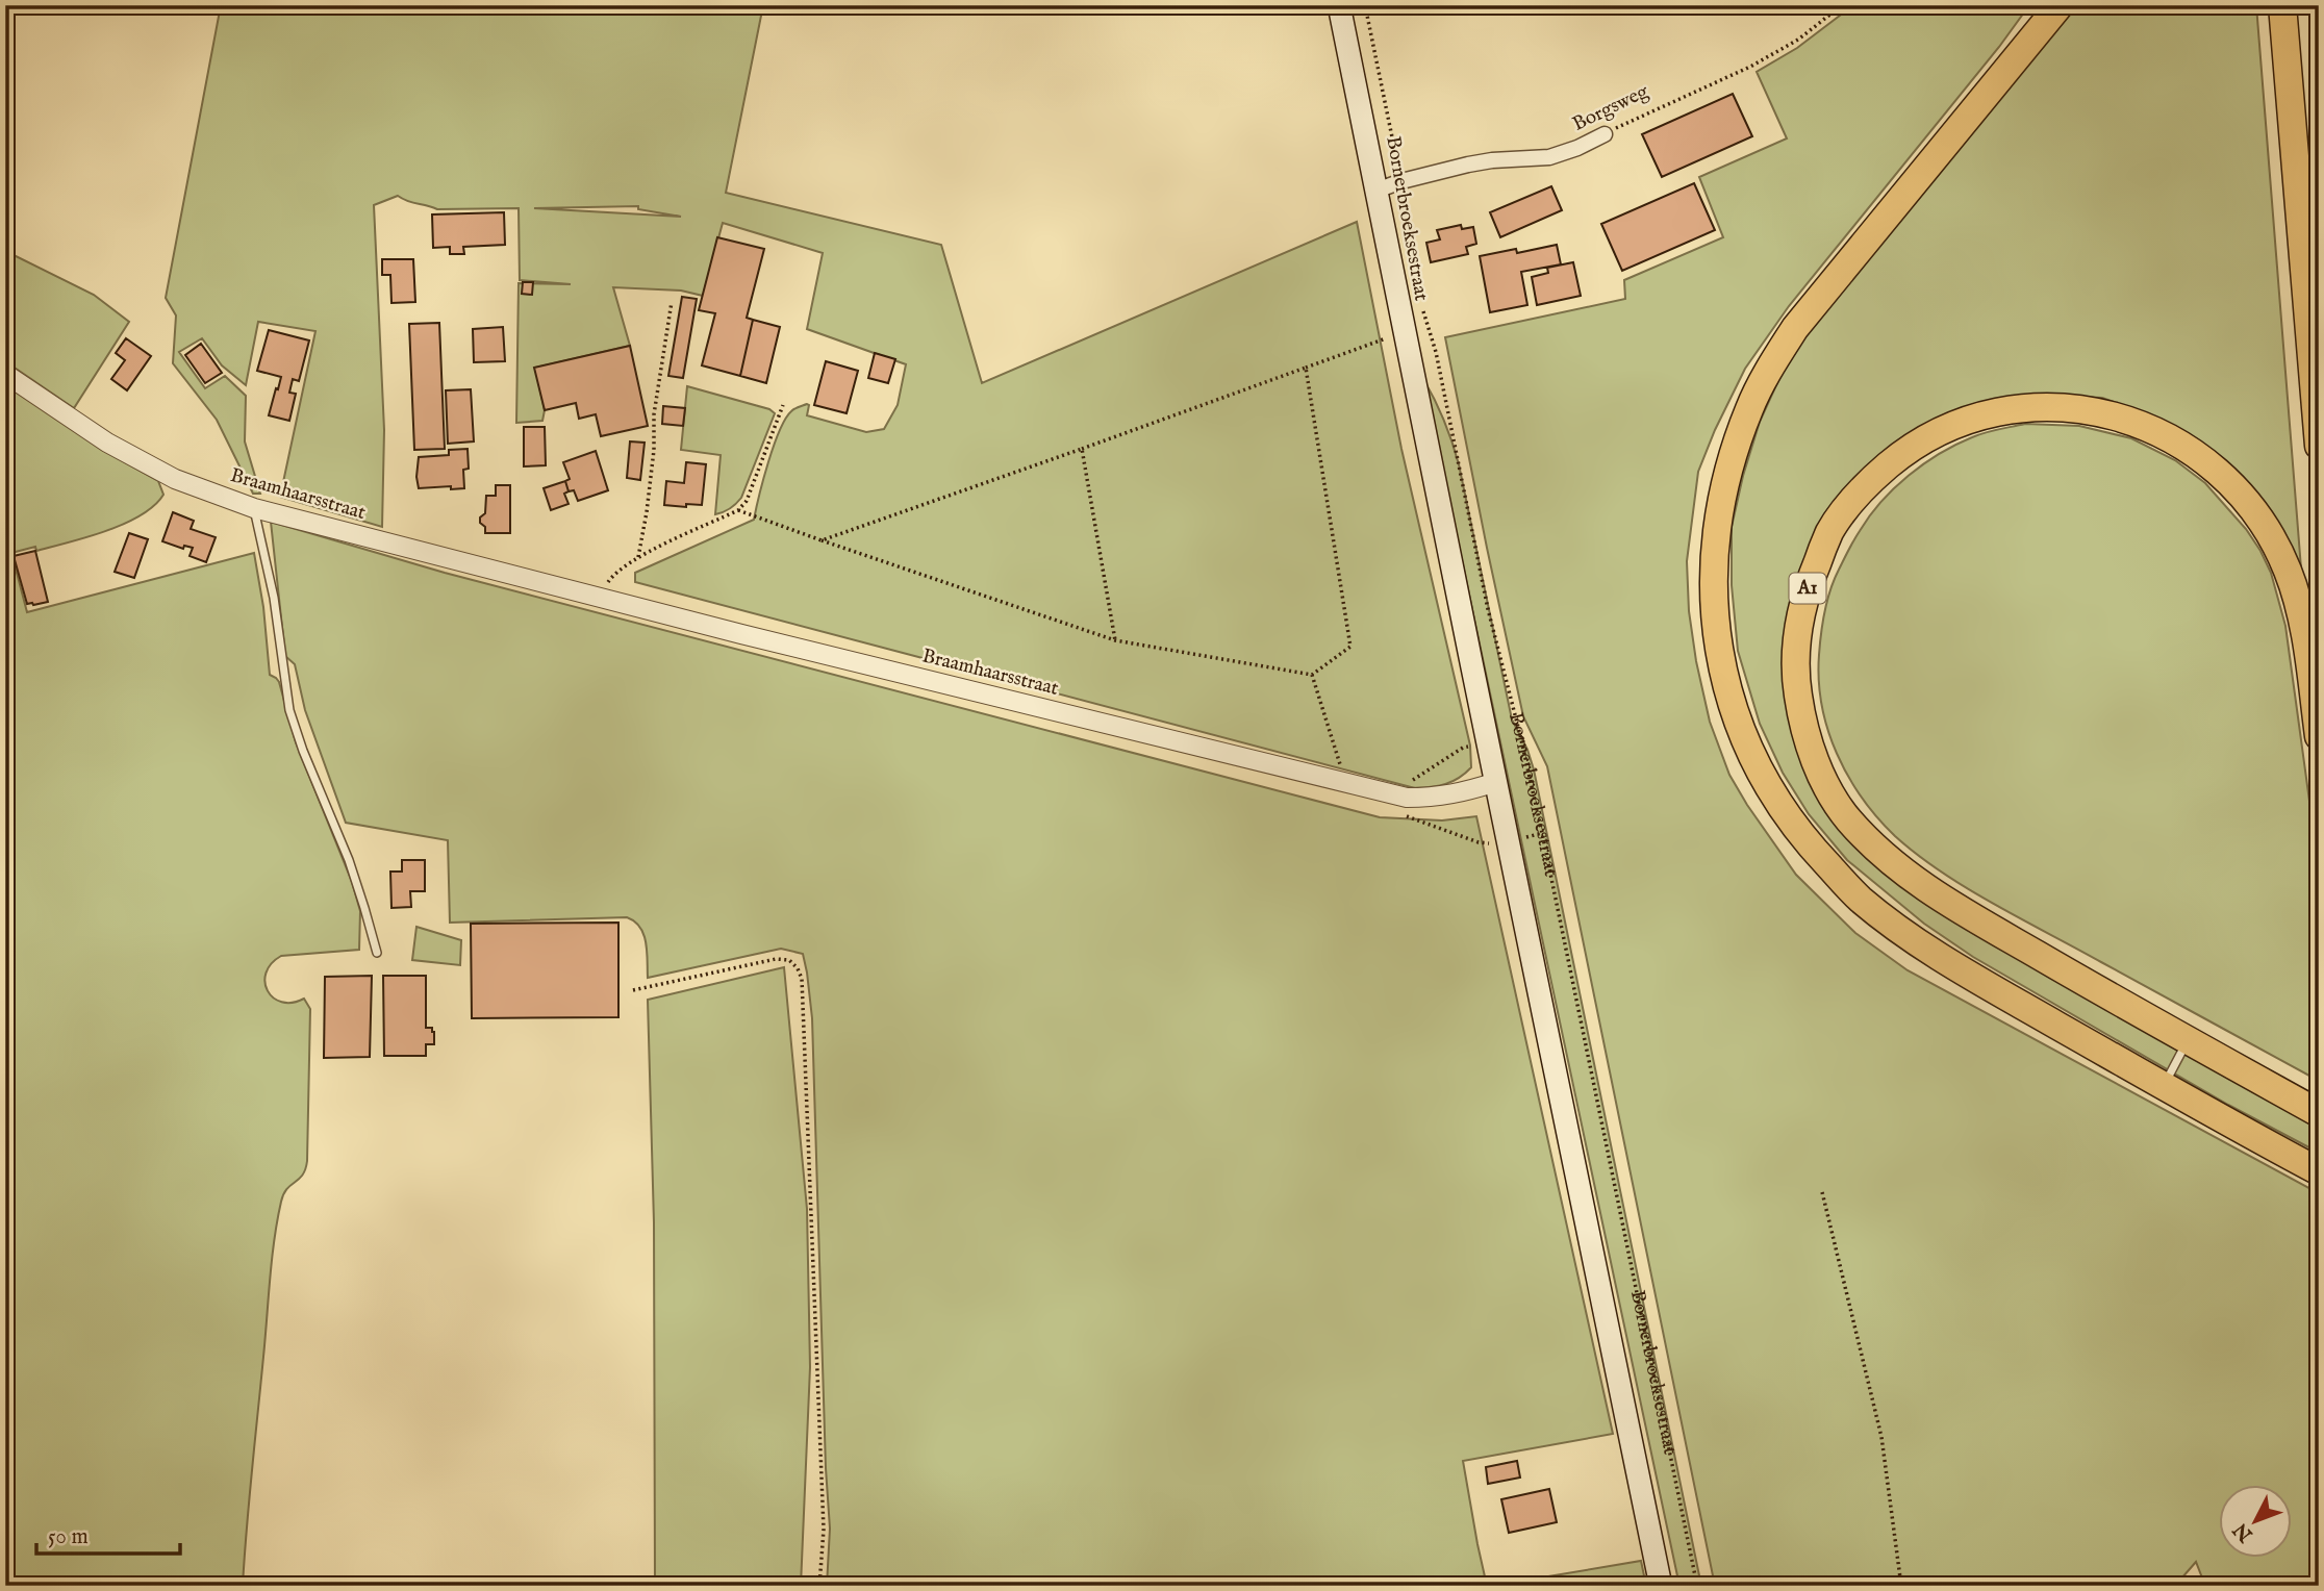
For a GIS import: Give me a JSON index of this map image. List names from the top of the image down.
{
  "streets": {
    "highway": ["A1"],
    "main road": ["Bornerbroeksestraat"],
    "street": ["Borgsweg", "Braamhaarsstraat"]
  },
  "crossings": [
    ["Borgsweg", "Bornerbroeksestraat"],
    ["Bornerbroeksestraat", "Braamhaarsstraat"]
  ],
  "scale_bar": "50 m",
  "north": "bottom left"
}
